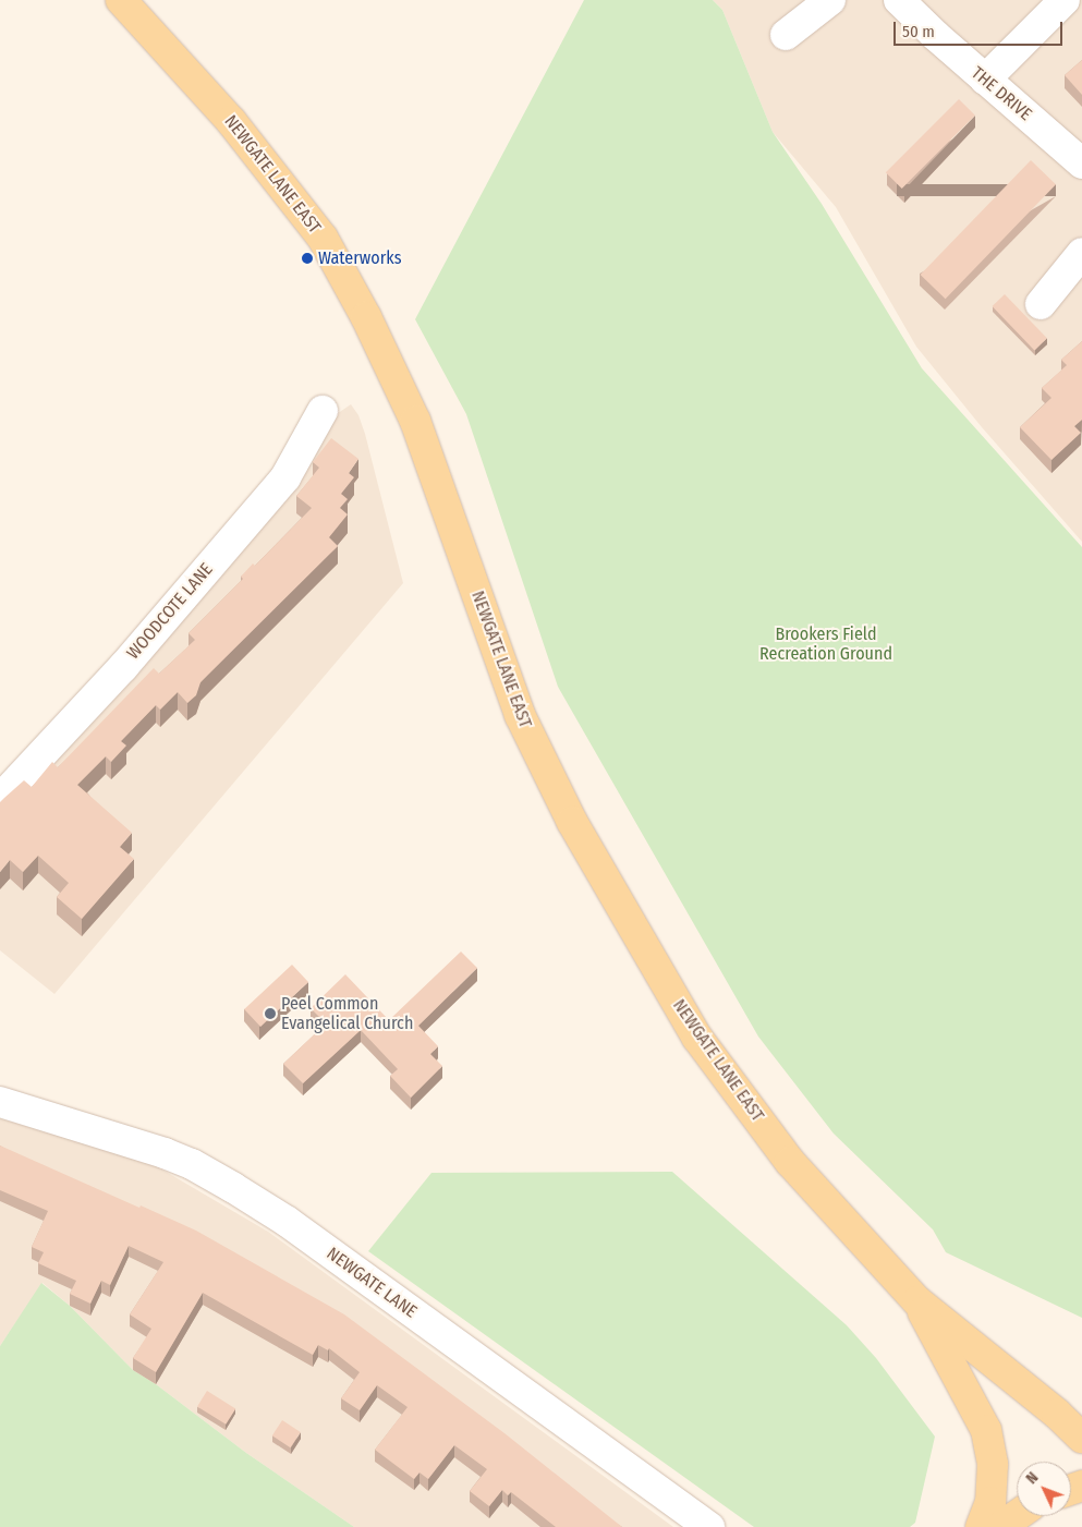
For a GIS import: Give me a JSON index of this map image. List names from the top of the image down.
{
  "streets": {
    "main road": ["NEWGATE LANE EAST"],
    "street": ["THE DRIVE", "WOODCOTE LANE", "NEWGATE LANE"]
  },
  "parks": ["Brookers Field Recreation Ground"],
  "places": ["Waterworks", "Peel Common Evangelical Church"],
  "scale_bar": "50 m",
  "north": "top left"
}
